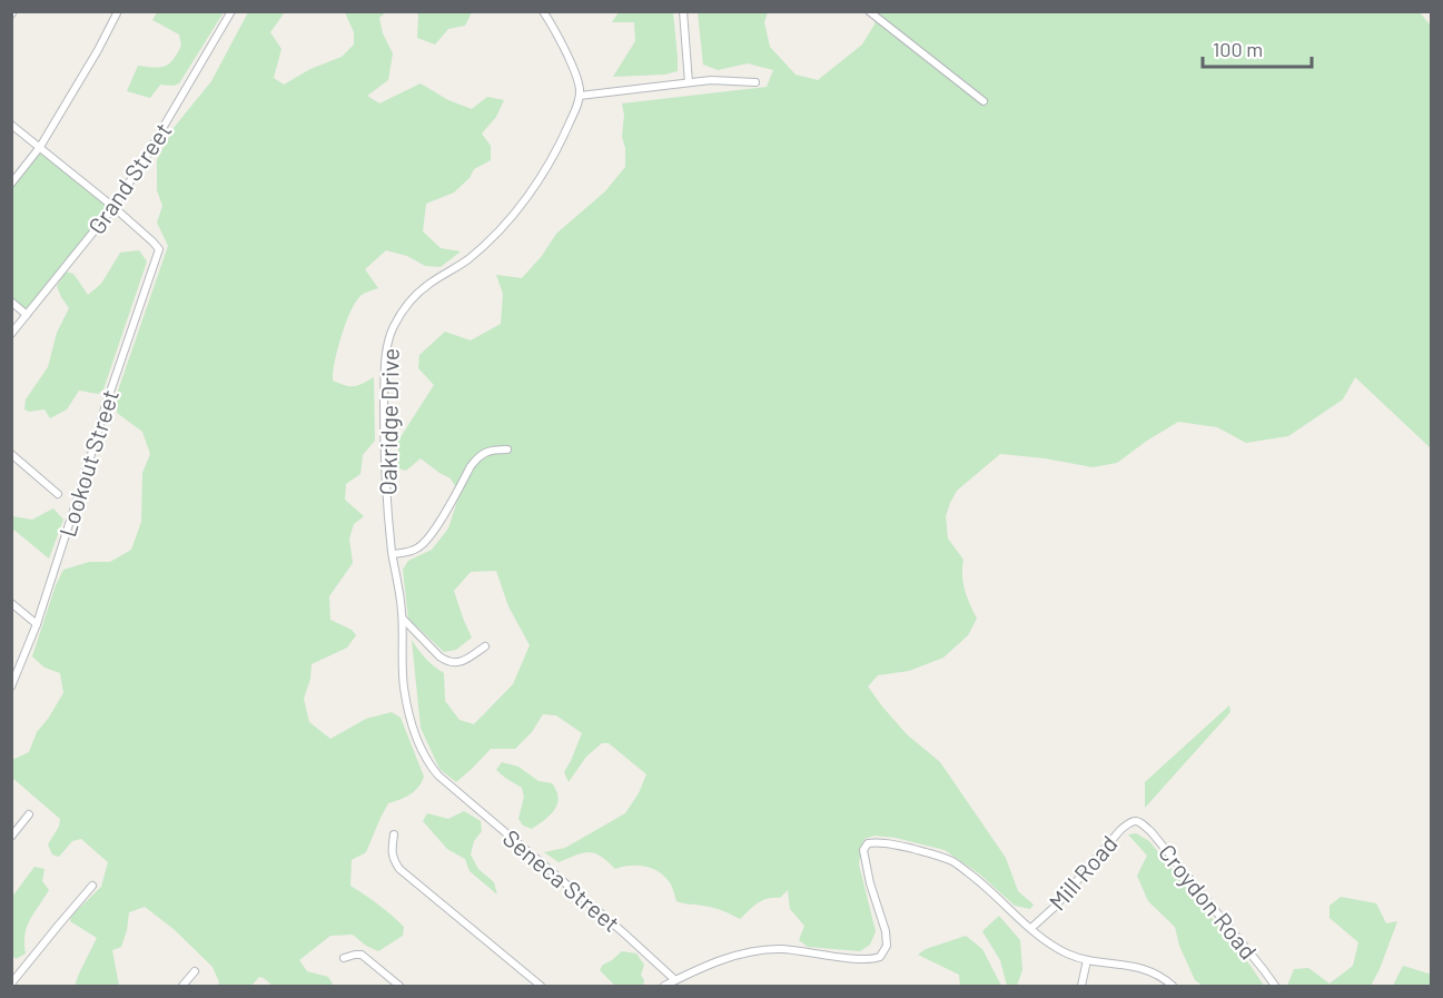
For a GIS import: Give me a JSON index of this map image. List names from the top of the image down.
{
  "streets": {
    "street": [
      "Grand Street",
      "Oakridge Drive",
      "Lookout Street",
      "Mill Road",
      "Seneca Street",
      "Croydon Road"
    ]
  },
  "crossings": [
    ["Grand Street", "Lookout Street"],
    ["Oakridge Drive", "Seneca Street"],
    ["Mill Road", "Croydon Road"]
  ],
  "scale_bar": "100 m"
}
